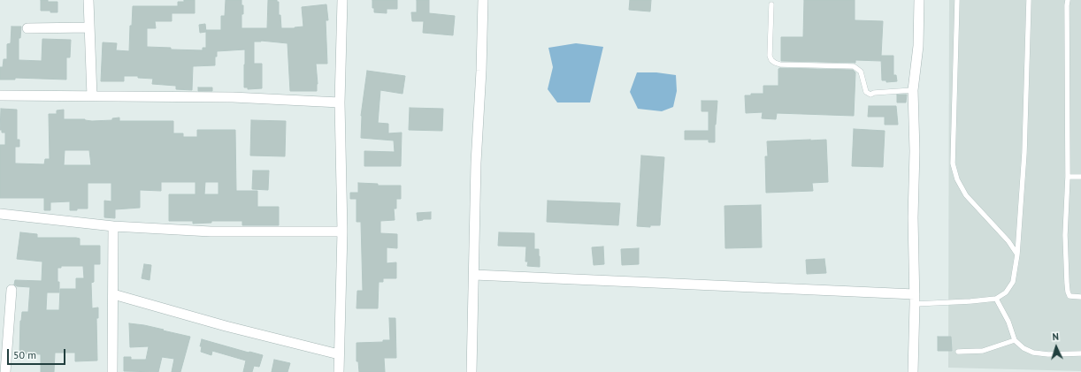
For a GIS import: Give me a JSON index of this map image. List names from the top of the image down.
{
  "scale_bar": "50 m",
  "north": "top"
}
